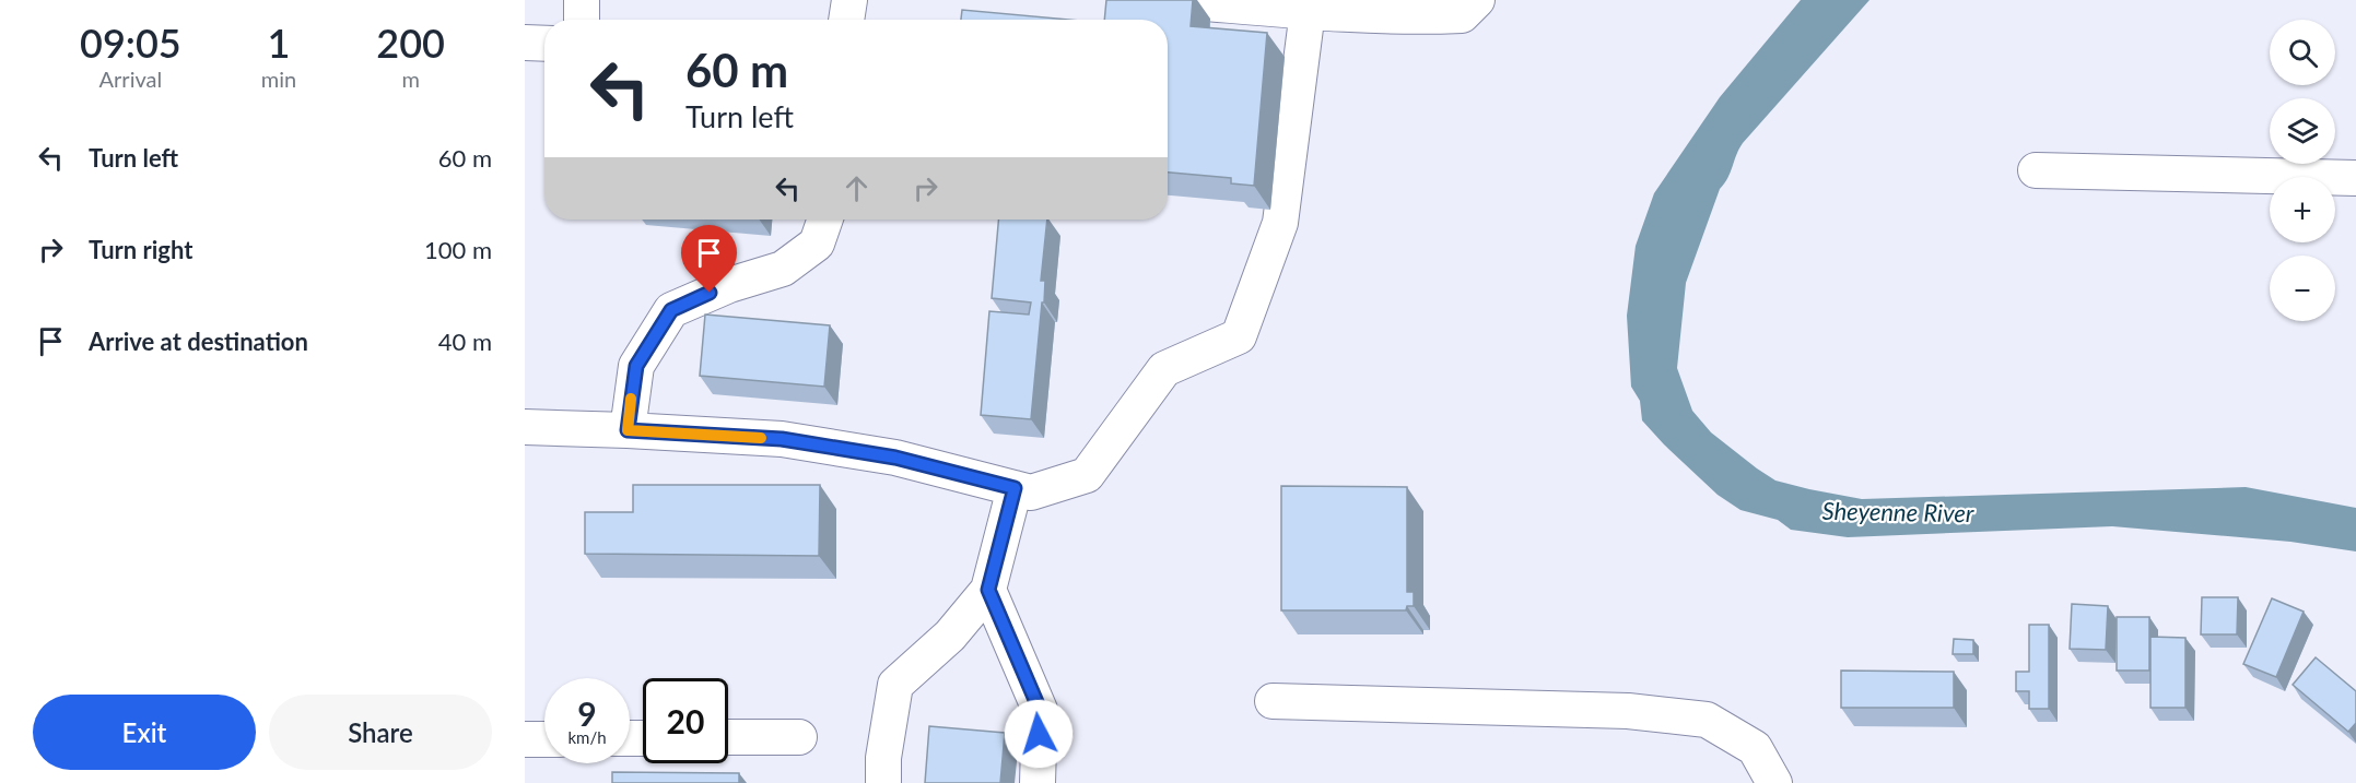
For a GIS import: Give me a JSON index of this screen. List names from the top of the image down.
{
  "water": ["Sheyenne River"],
  "page": {
    "eta": [
      "09:05",
      "Arrival",
      "1",
      "min",
      "200",
      "m"
    ],
    "map_buttons": ["+", "−"],
    "turn": ["60 m", "Turn left"],
    "list": [
      {
        "name": "Turn left",
        "value": "60 m"
      },
      {
        "name": "Turn right",
        "value": "100 m"
      },
      {
        "name": "Arrive at destination",
        "value": "40 m"
      }
    ],
    "speed": "9 km/h",
    "limit": "20",
    "buttons": ["Exit", "Share"]
  }
}
